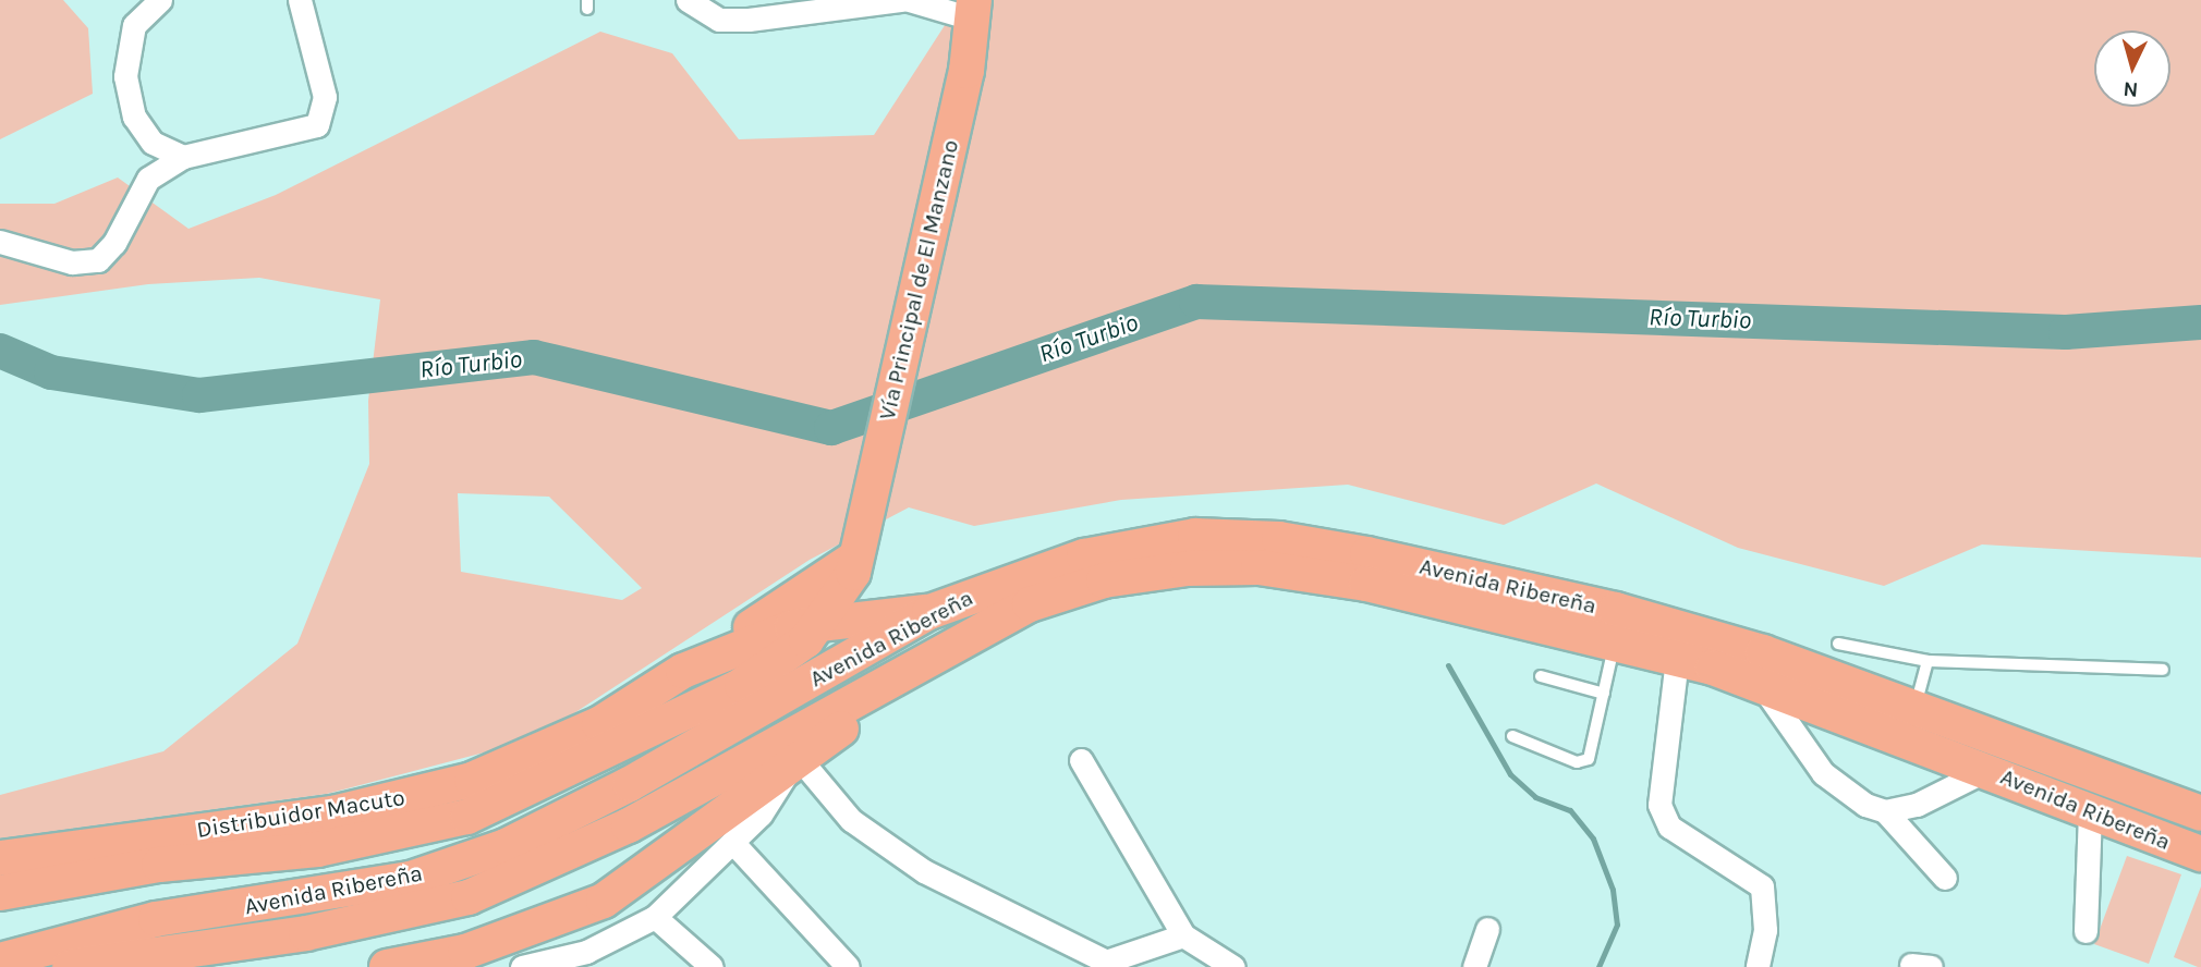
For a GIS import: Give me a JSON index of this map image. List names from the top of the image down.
{
  "streets": {
    "main road": ["Vía Principal de El Manzano", "Avenida Ribereña", "Distribuidor Macuto"]
  },
  "crossings": [
    ["Vía Principal de El Manzano", "Distribuidor Macuto"],
    ["Avenida Ribereña", "Distribuidor Macuto"]
  ],
  "water": ["Río Turbio"],
  "north": "bottom"
}
